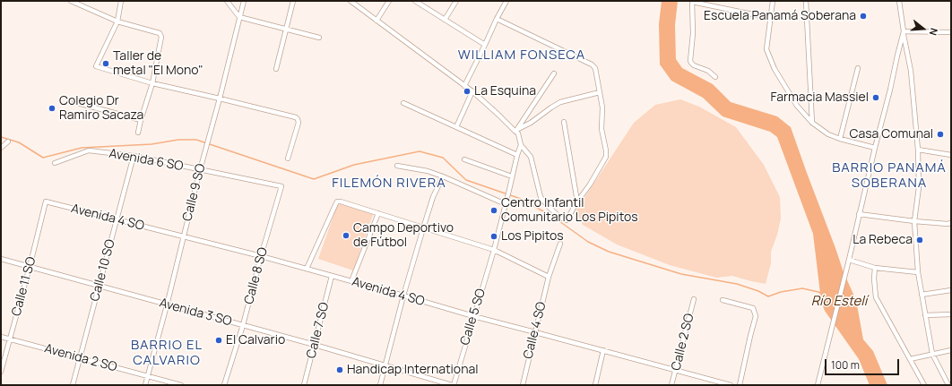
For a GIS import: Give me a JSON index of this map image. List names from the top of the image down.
{
  "streets": {
    "street": [
      "Avenida 6 SO",
      "Calle 9 SO",
      "Avenida 4 SO",
      "Calle 10 SO",
      "Calle 8 SO",
      "Calle 11 SO",
      "Avenida 3 SO",
      "Calle 5 SO",
      "Calle 7 SO",
      "Calle 4 SO",
      "Calle 2 SO",
      "Avenida 2 SO"
    ]
  },
  "crossings": [
    ["Avenida 6 SO", "Calle 9 SO"],
    ["Avenida 6 SO", "Calle 10 SO"],
    ["Avenida 6 SO", "Calle 8 SO"],
    ["Calle 9 SO", "Avenida 4 SO"],
    ["Calle 9 SO", "Avenida 3 SO"],
    ["Calle 9 SO", "Avenida 2 SO"],
    ["Avenida 4 SO", "Calle 10 SO"],
    ["Avenida 4 SO", "Calle 8 SO"],
    ["Avenida 4 SO", "Calle 11 SO"],
    ["Avenida 4 SO", "Calle 5 SO"],
    ["Avenida 4 SO", "Calle 7 SO"],
    ["Avenida 4 SO", "Calle 4 SO"],
    ["Avenida 4 SO", "Calle 2 SO"],
    ["Calle 10 SO", "Avenida 3 SO"],
    ["Calle 10 SO", "Avenida 2 SO"],
    ["Calle 8 SO", "Avenida 3 SO"],
    ["Calle 11 SO", "Avenida 3 SO"],
    ["Calle 11 SO", "Avenida 2 SO"],
    ["Avenida 3 SO", "Calle 5 SO"],
    ["Avenida 3 SO", "Calle 7 SO"]
  ],
  "districts": [
    "WILLIAM FONSECA",
    "BARRIO PANAMÁ SOBERANA",
    "FILEMÓN RIVERA",
    "BARRIO EL CALVARIO"
  ],
  "water": ["Río Estelí"],
  "places": [
    "Escuela Panamá Soberana",
    "Taller de metal \"El Mono\"",
    "La Esquina",
    "Farmacia Massiel",
    "Colegio Dr Ramiro Sacaza",
    "Casa Comunal",
    "Centro Infantil Comunitario Los Pipitos",
    "Campo Deportivo de Fútbol",
    "Los Pipitos",
    "La Rebeca",
    "El Calvario",
    "Handicap International"
  ],
  "scale_bar": "100 m",
  "north": "right"
}
